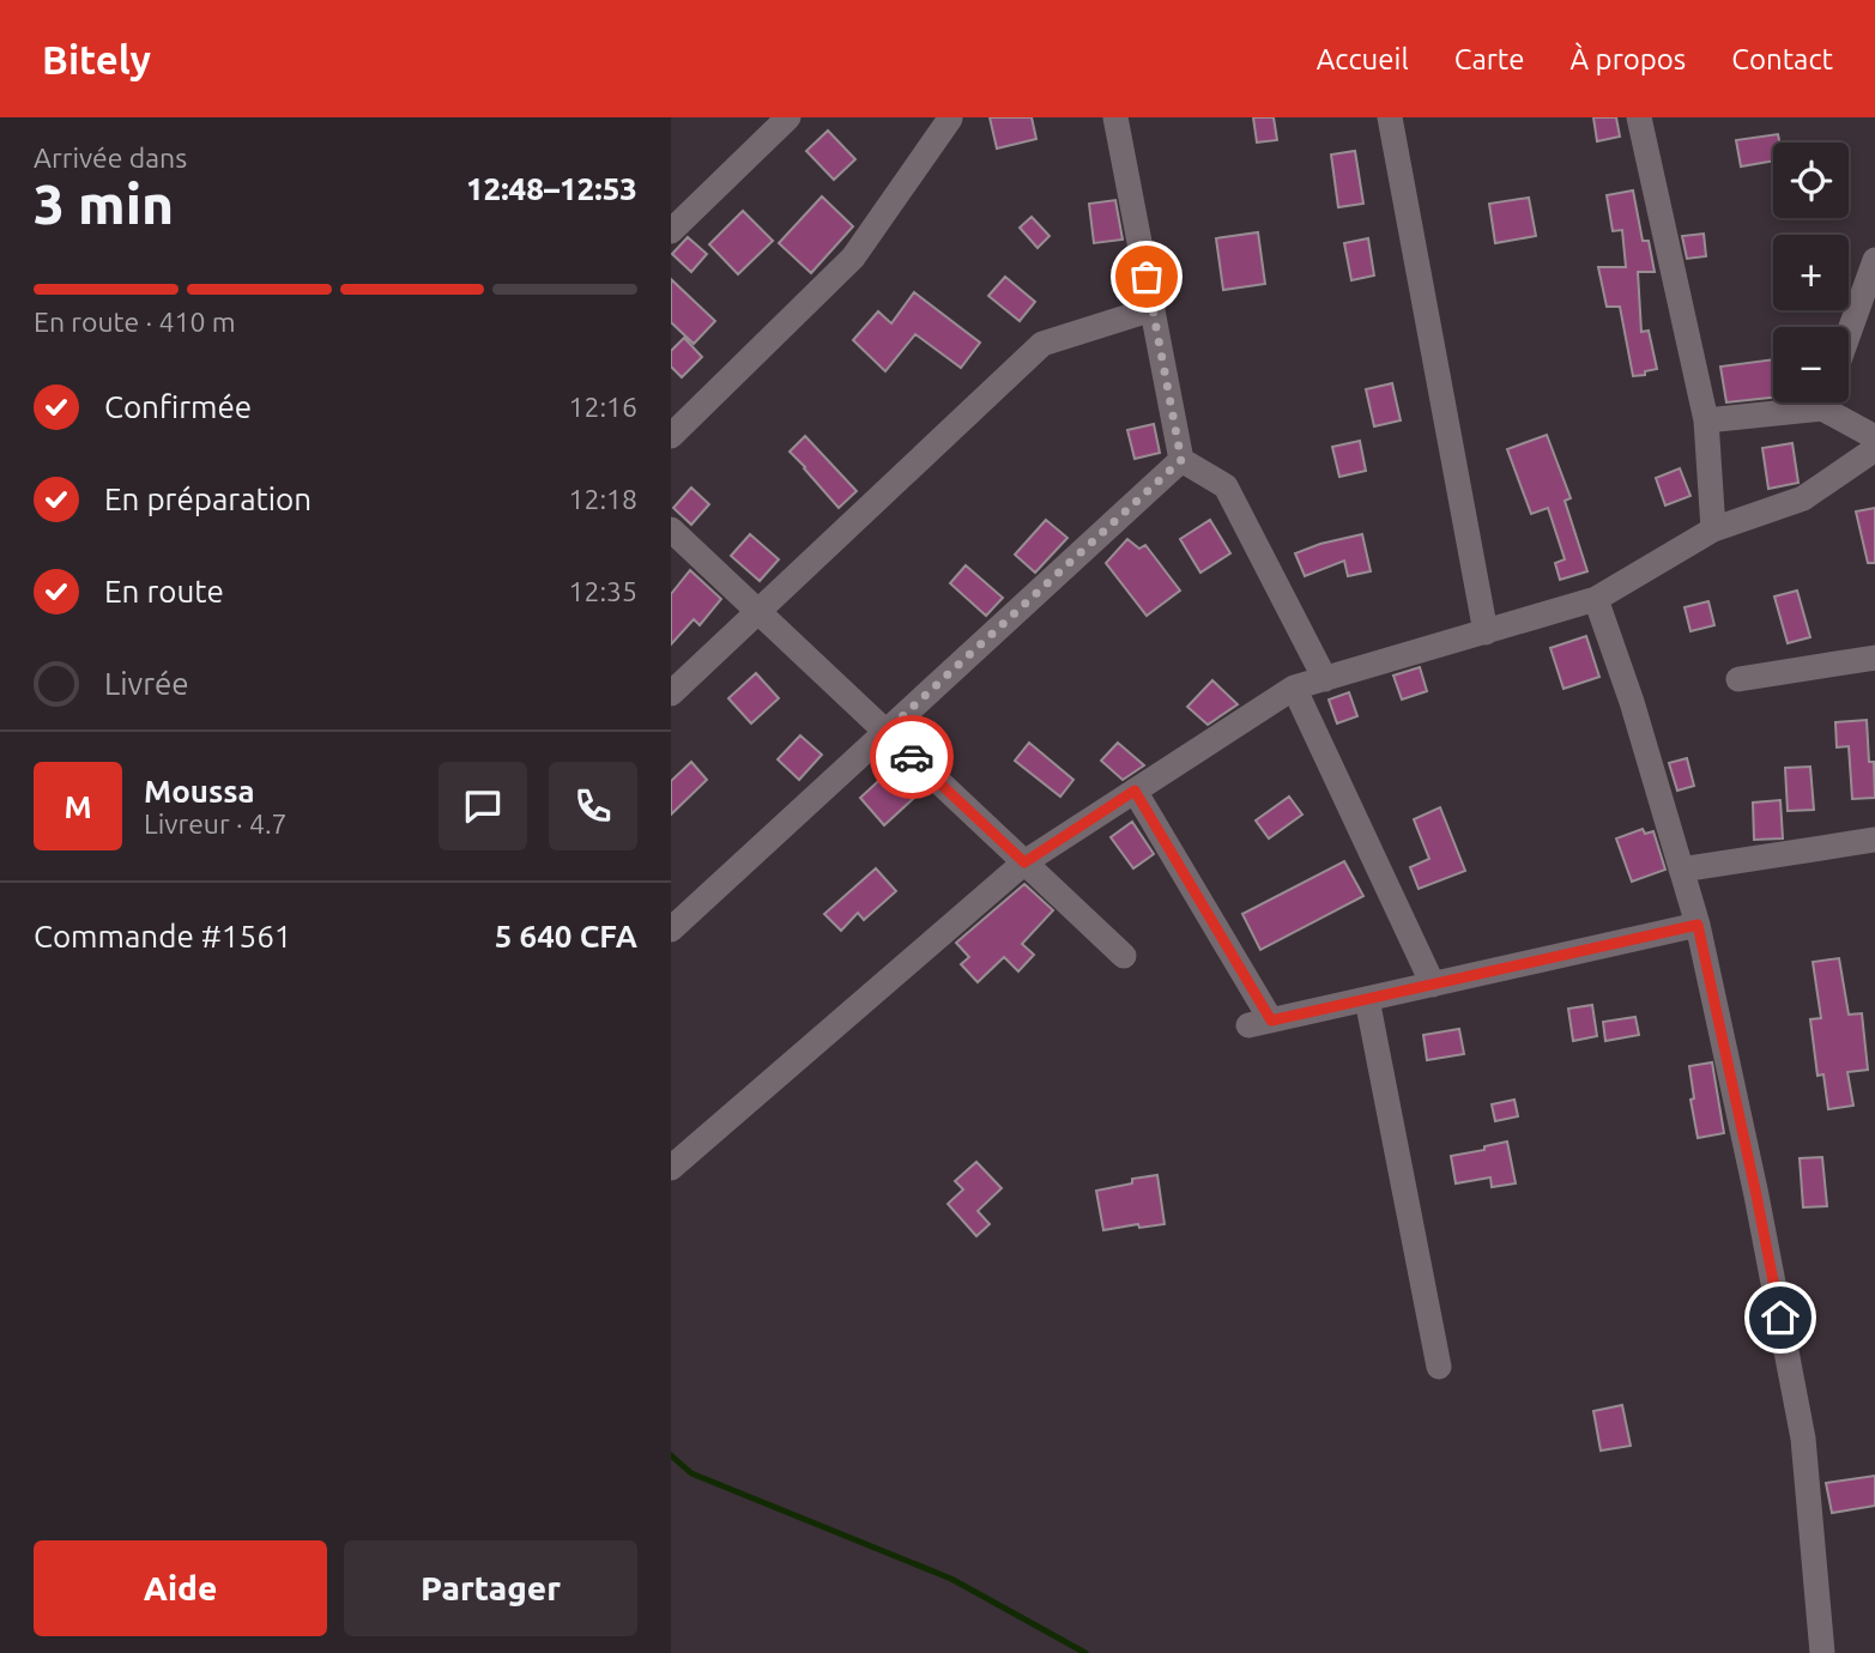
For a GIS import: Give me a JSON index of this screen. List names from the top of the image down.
{
  "page": {
    "header": "Bitely",
    "nav": [
      "Accueil",
      "Carte",
      "À propos",
      "Contact"
    ],
    "heading": ["3 min", "Arrivée dans", "12:48–12:53"],
    "panel": [
      "Moussa",
      "Livreur · 4.7",
      "Commande #1561",
      "5 640 CFA"
    ],
    "map_buttons": ["+", "−"],
    "bar": "En route · 410 m",
    "list": [
      ["Confirmée", "12:16"],
      ["En préparation", "12:18"],
      ["En route", "12:35"],
      "Livrée"
    ],
    "round": "M",
    "buttons": ["Aide", "Partager"]
  }
}
